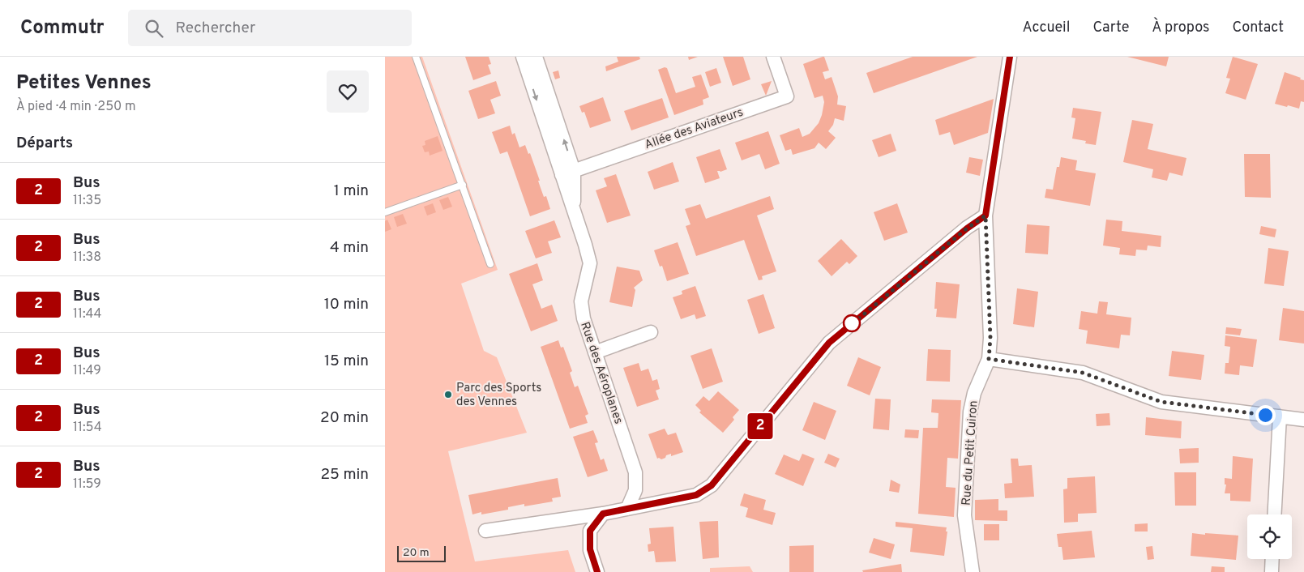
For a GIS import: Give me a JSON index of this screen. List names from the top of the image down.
{
  "streets": {
    "street": ["Allée des Aviateurs", "Rue des Aéroplanes", "Rue du Petit Cuiron"]
  },
  "crossings": [
    ["Allée des Aviateurs", "Rue des Aéroplanes"]
  ],
  "places": ["Parc des Sports des Vennes"],
  "lines": ["bus line 2"],
  "scale_bar": "20 m",
  "page": {
    "header": "Commutr",
    "search": "Rechercher",
    "nav": [
      "Accueil",
      "Carte",
      "À propos",
      "Contact"
    ],
    "heading": [
      ["Petites Vennes", "À pied · 4 min · 250 m"],
      "Départs"
    ],
    "on_map": "2",
    "list": [
      {
        "mark": "2",
        "name": "Bus",
        "note": "11:35",
        "value": "1 min"
      },
      {
        "mark": "2",
        "name": "Bus",
        "note": "11:38",
        "value": "4 min"
      },
      {
        "mark": "2",
        "name": "Bus",
        "note": "11:44",
        "value": "10 min"
      },
      {
        "mark": "2",
        "name": "Bus",
        "note": "11:49",
        "value": "15 min"
      },
      {
        "mark": "2",
        "name": "Bus",
        "note": "11:54",
        "value": "20 min"
      },
      {
        "mark": "2",
        "name": "Bus",
        "note": "11:59",
        "value": "25 min"
      }
    ],
    "scale": "20 m"
  }
}
